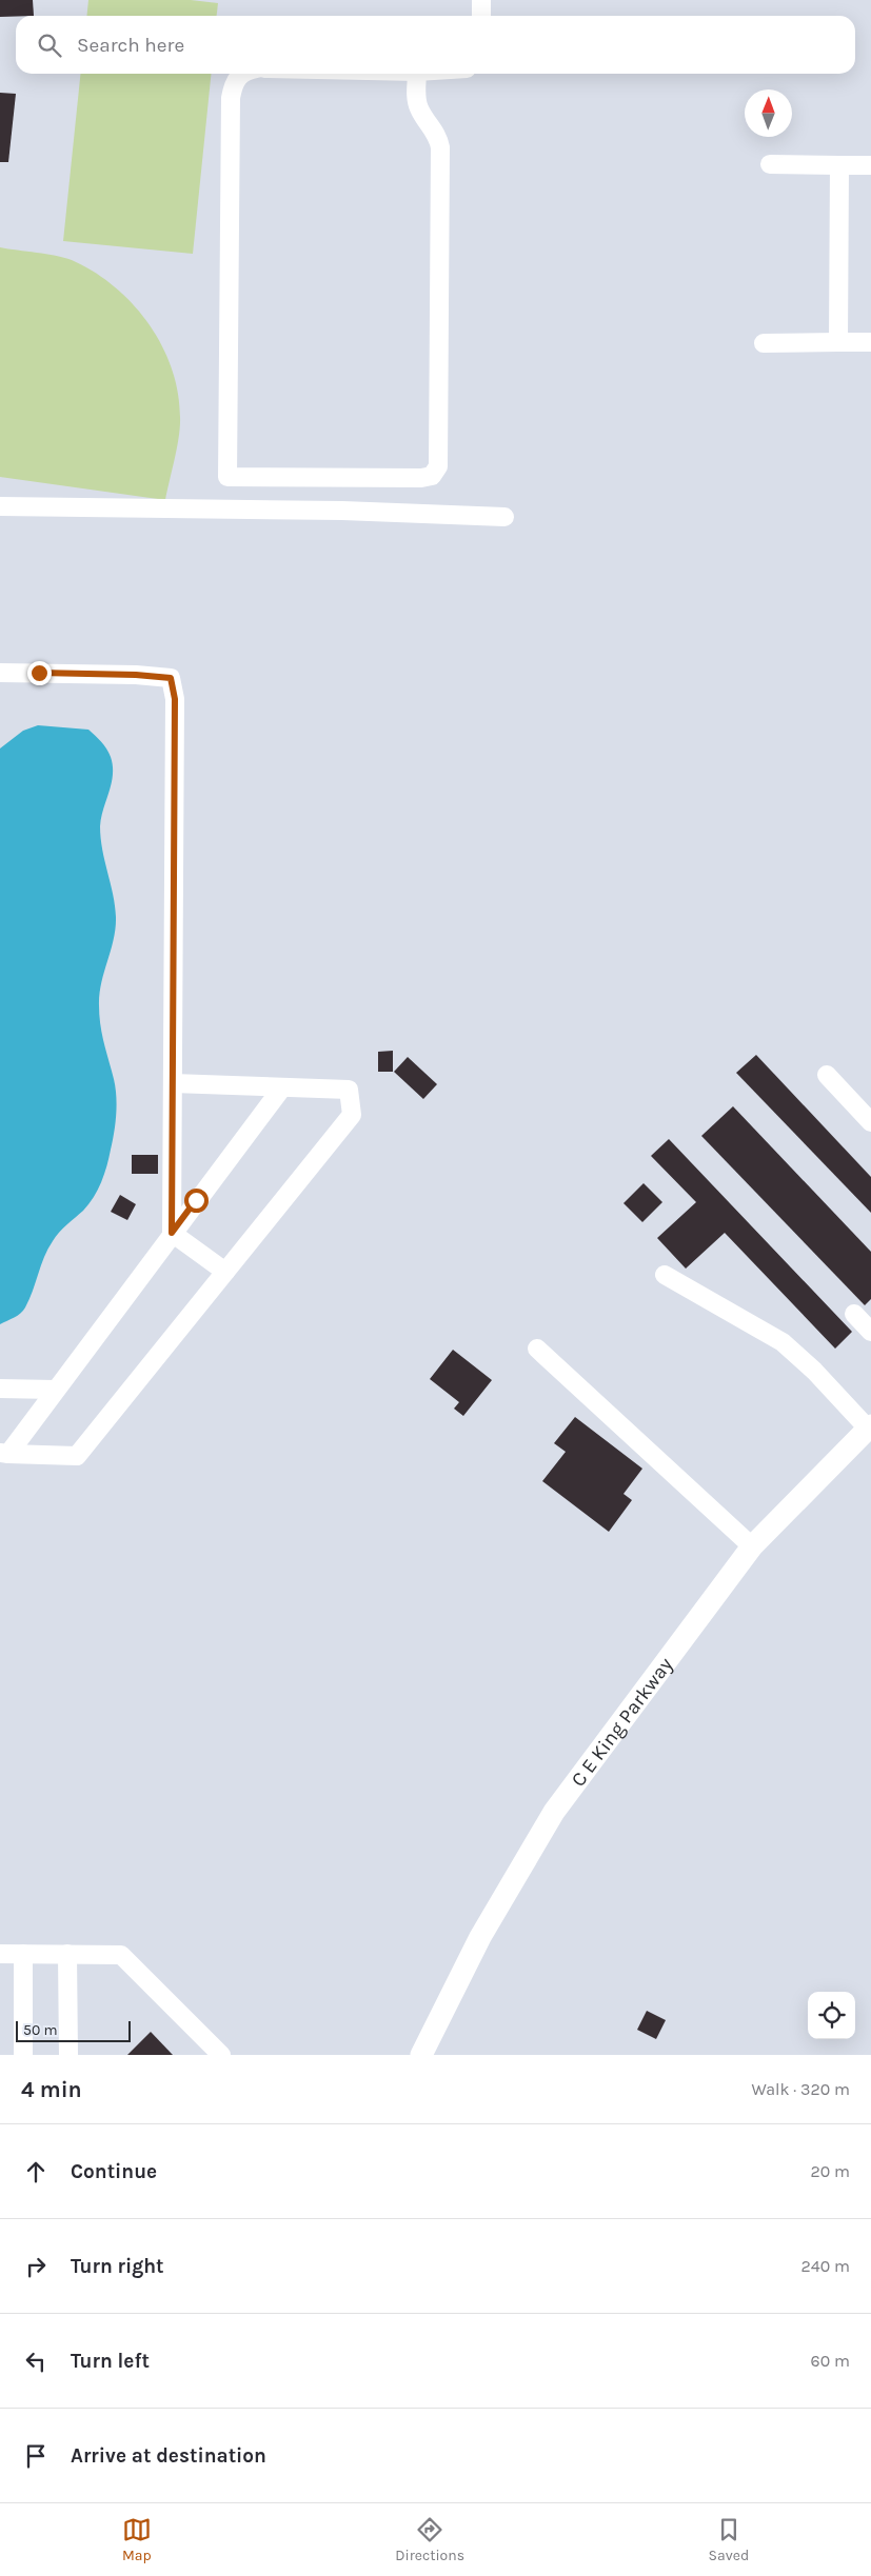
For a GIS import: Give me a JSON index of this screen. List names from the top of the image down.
{
  "streets": {
    "main road": ["C E King Parkway"]
  },
  "scale_bar": "50 m",
  "north": "top",
  "page": {
    "search": "Search here",
    "scale": "50 m",
    "heading": ["4 min", "Walk · 320 m"],
    "list": [
      ["Continue", "20 m"],
      ["Turn right", "240 m"],
      ["Turn left", "60 m"],
      "Arrive at destination"
    ],
    "nav": ["Map", "Directions", "Saved"]
  }
}
